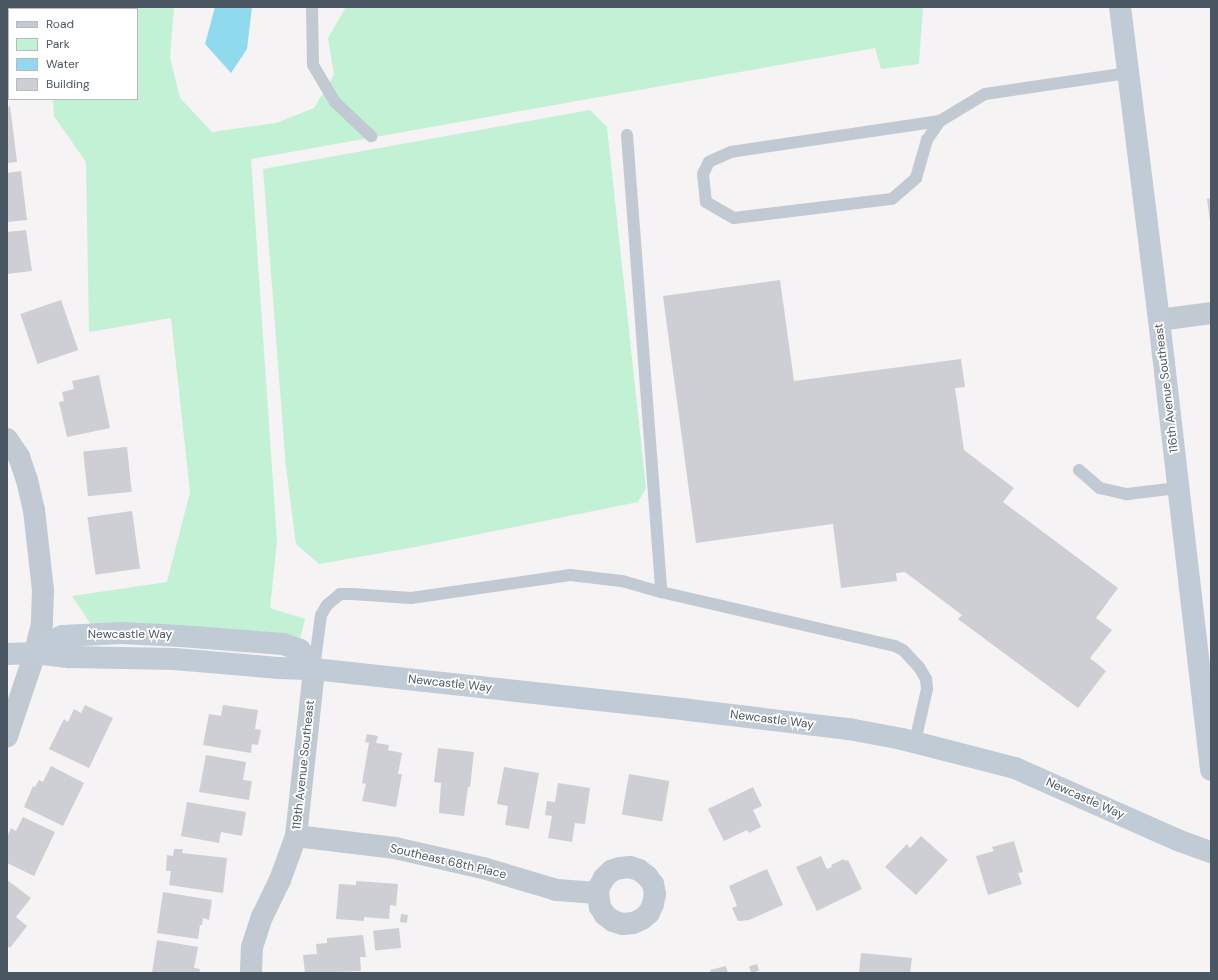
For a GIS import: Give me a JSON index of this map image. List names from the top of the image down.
{
  "streets": {
    "main road": ["116th Avenue Southeast", "Newcastle Way"],
    "street": ["119th Avenue Southeast", "Southeast 68th Place"]
  },
  "crossings": [
    ["Newcastle Way", "119th Avenue Southeast"],
    ["119th Avenue Southeast", "Southeast 68th Place"]
  ],
  "legend": [
    "Road",
    "Park",
    "Water",
    "Building"
  ]
}
